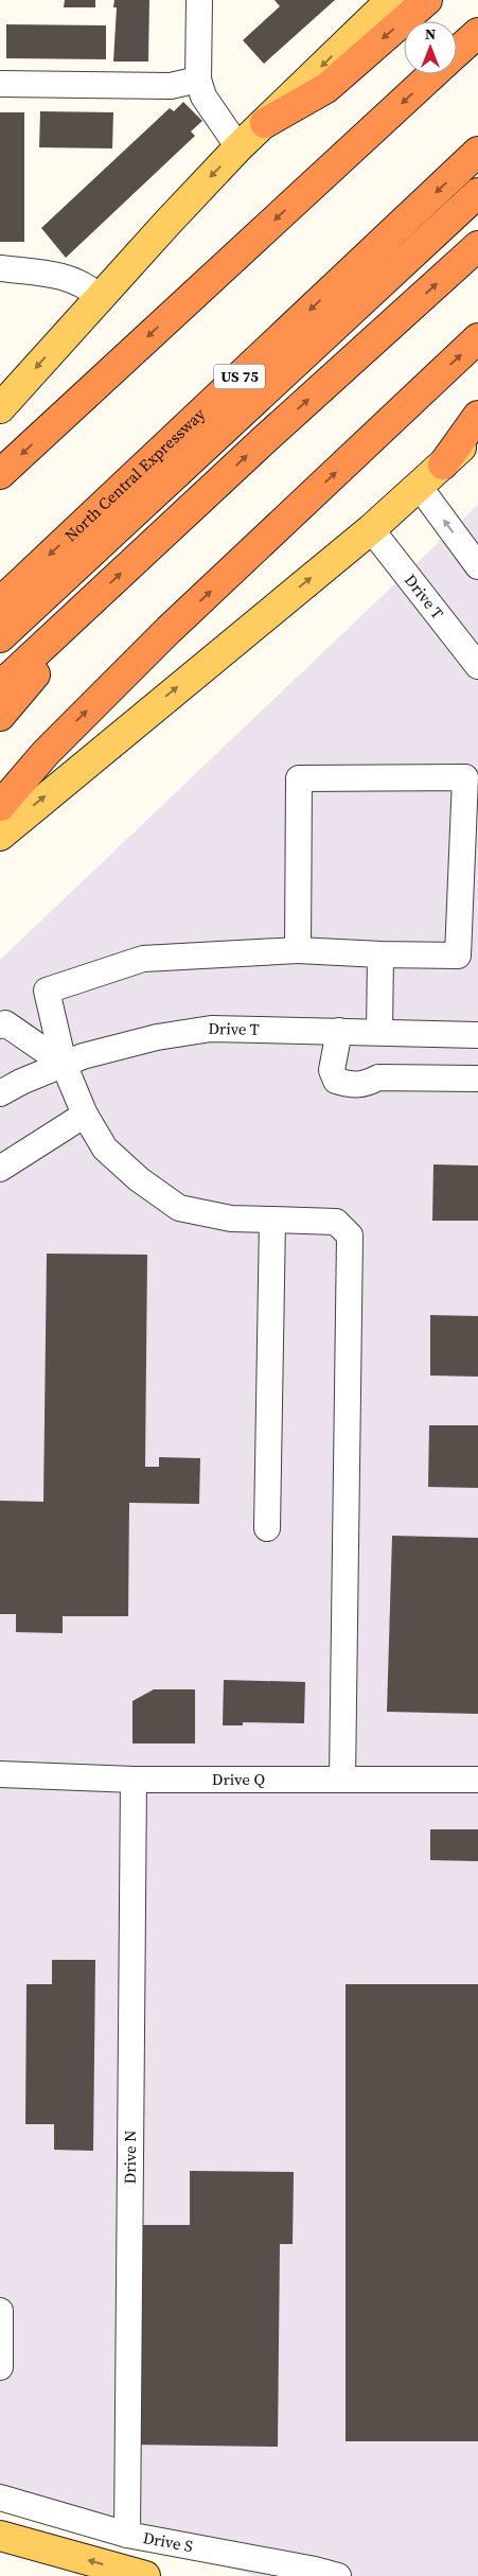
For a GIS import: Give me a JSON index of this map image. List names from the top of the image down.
{
  "streets": {
    "highway": ["US 75", "North Central Expressway"],
    "lane": [
      "Drive T",
      "Drive Q",
      "Drive N",
      "Drive S"
    ]
  },
  "crossings": [
    ["Drive Q", "Drive N"],
    ["Drive N", "Drive S"]
  ],
  "north": "top"
}
